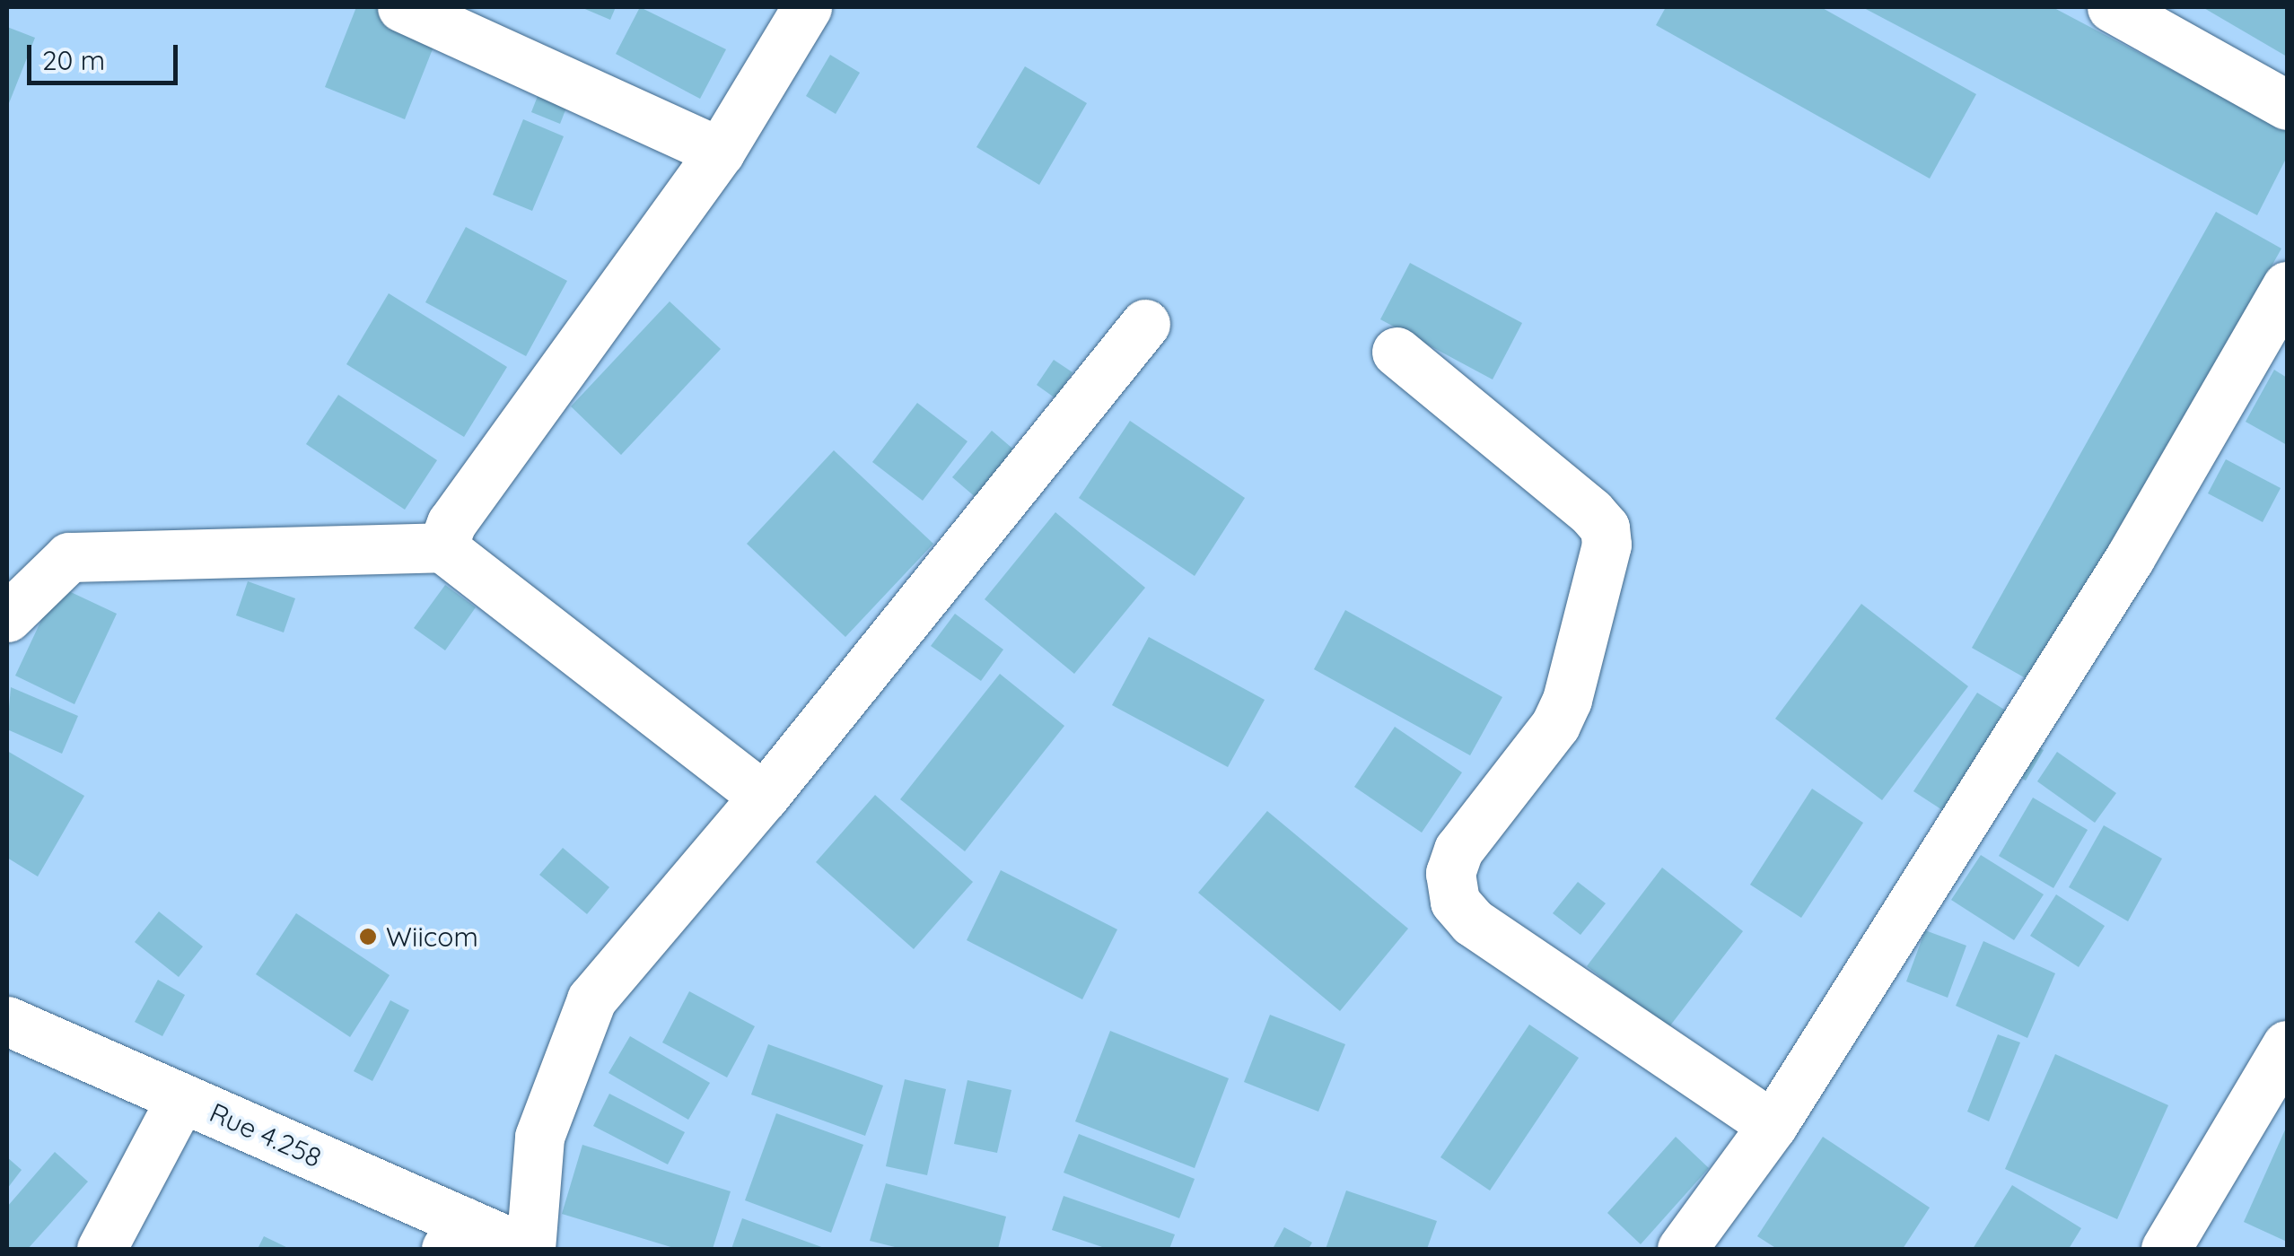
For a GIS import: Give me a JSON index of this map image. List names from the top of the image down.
{
  "streets": {
    "main road": ["Rue 4.258"]
  },
  "places": ["Wiicom"],
  "scale_bar": "20 m"
}
